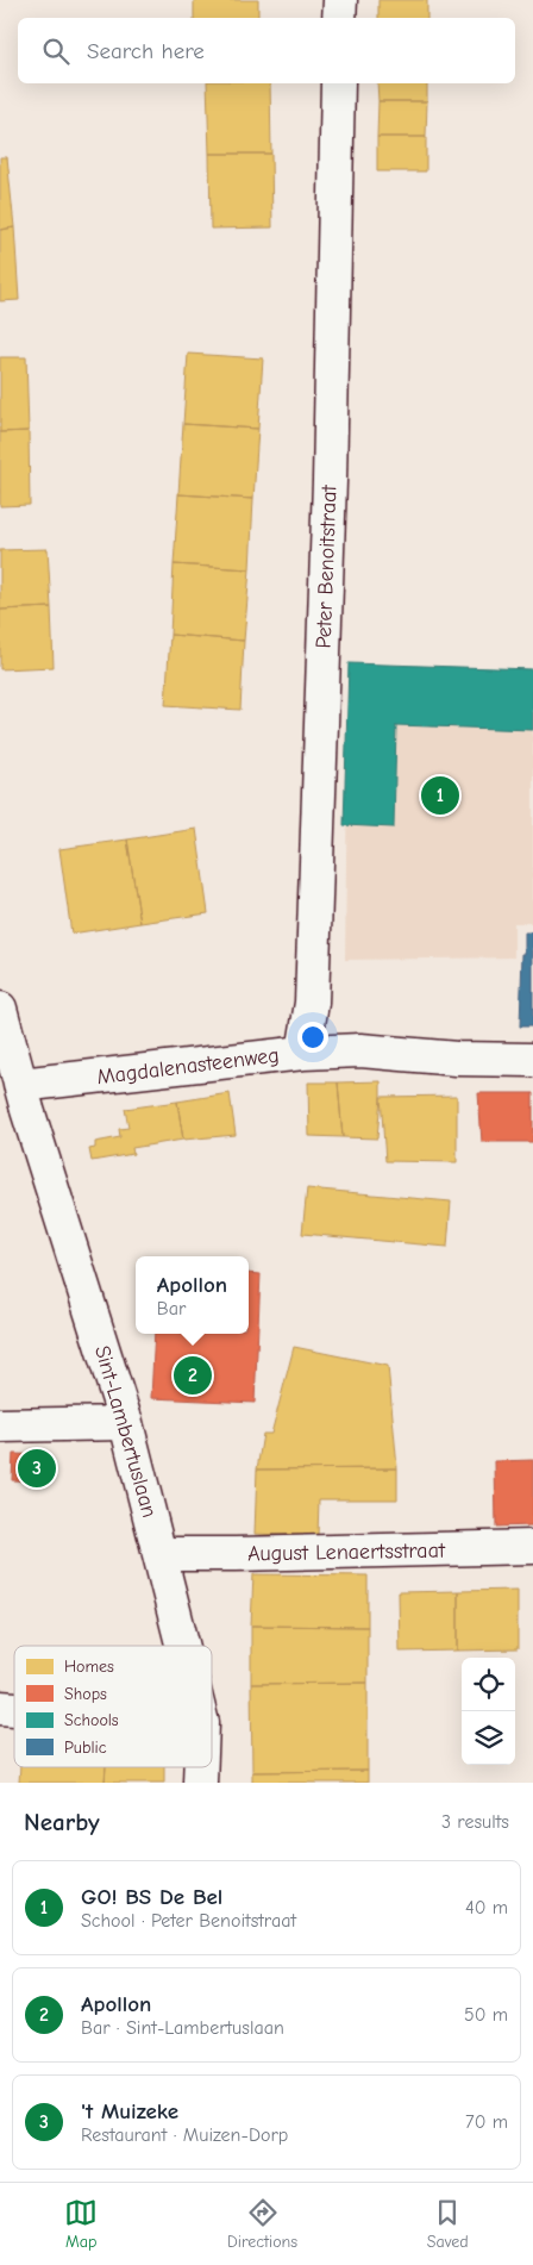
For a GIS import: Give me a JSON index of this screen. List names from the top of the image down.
{
  "streets": {
    "street": [
      "Peter Benoitstraat",
      "Magdalenasteenweg",
      "Sint-Lambertuslaan",
      "August Lenaertsstraat"
    ]
  },
  "crossings": [
    ["Peter Benoitstraat", "Magdalenasteenweg"],
    ["Magdalenasteenweg", "Sint-Lambertuslaan"],
    ["Sint-Lambertuslaan", "August Lenaertsstraat"]
  ],
  "legend": [
    "Homes",
    "Shops",
    "Schools",
    "Public"
  ],
  "page": {
    "search": "Search here",
    "pins": ["1", "2", "3"],
    "popup": ["Apollon", "Bar"],
    "heading": ["Nearby", "3 results"],
    "list": [
      {
        "mark": "1",
        "name": "GO! BS De Bel",
        "note": "School · Peter Benoitstraat",
        "value": "40 m"
      },
      {
        "mark": "2",
        "name": "Apollon",
        "note": "Bar · Sint-Lambertuslaan",
        "value": "50 m"
      },
      {
        "mark": "3",
        "name": "'t Muizeke",
        "note": "Restaurant · Muizen-Dorp",
        "value": "70 m"
      }
    ],
    "nav": ["Map", "Directions", "Saved"]
  }
}
